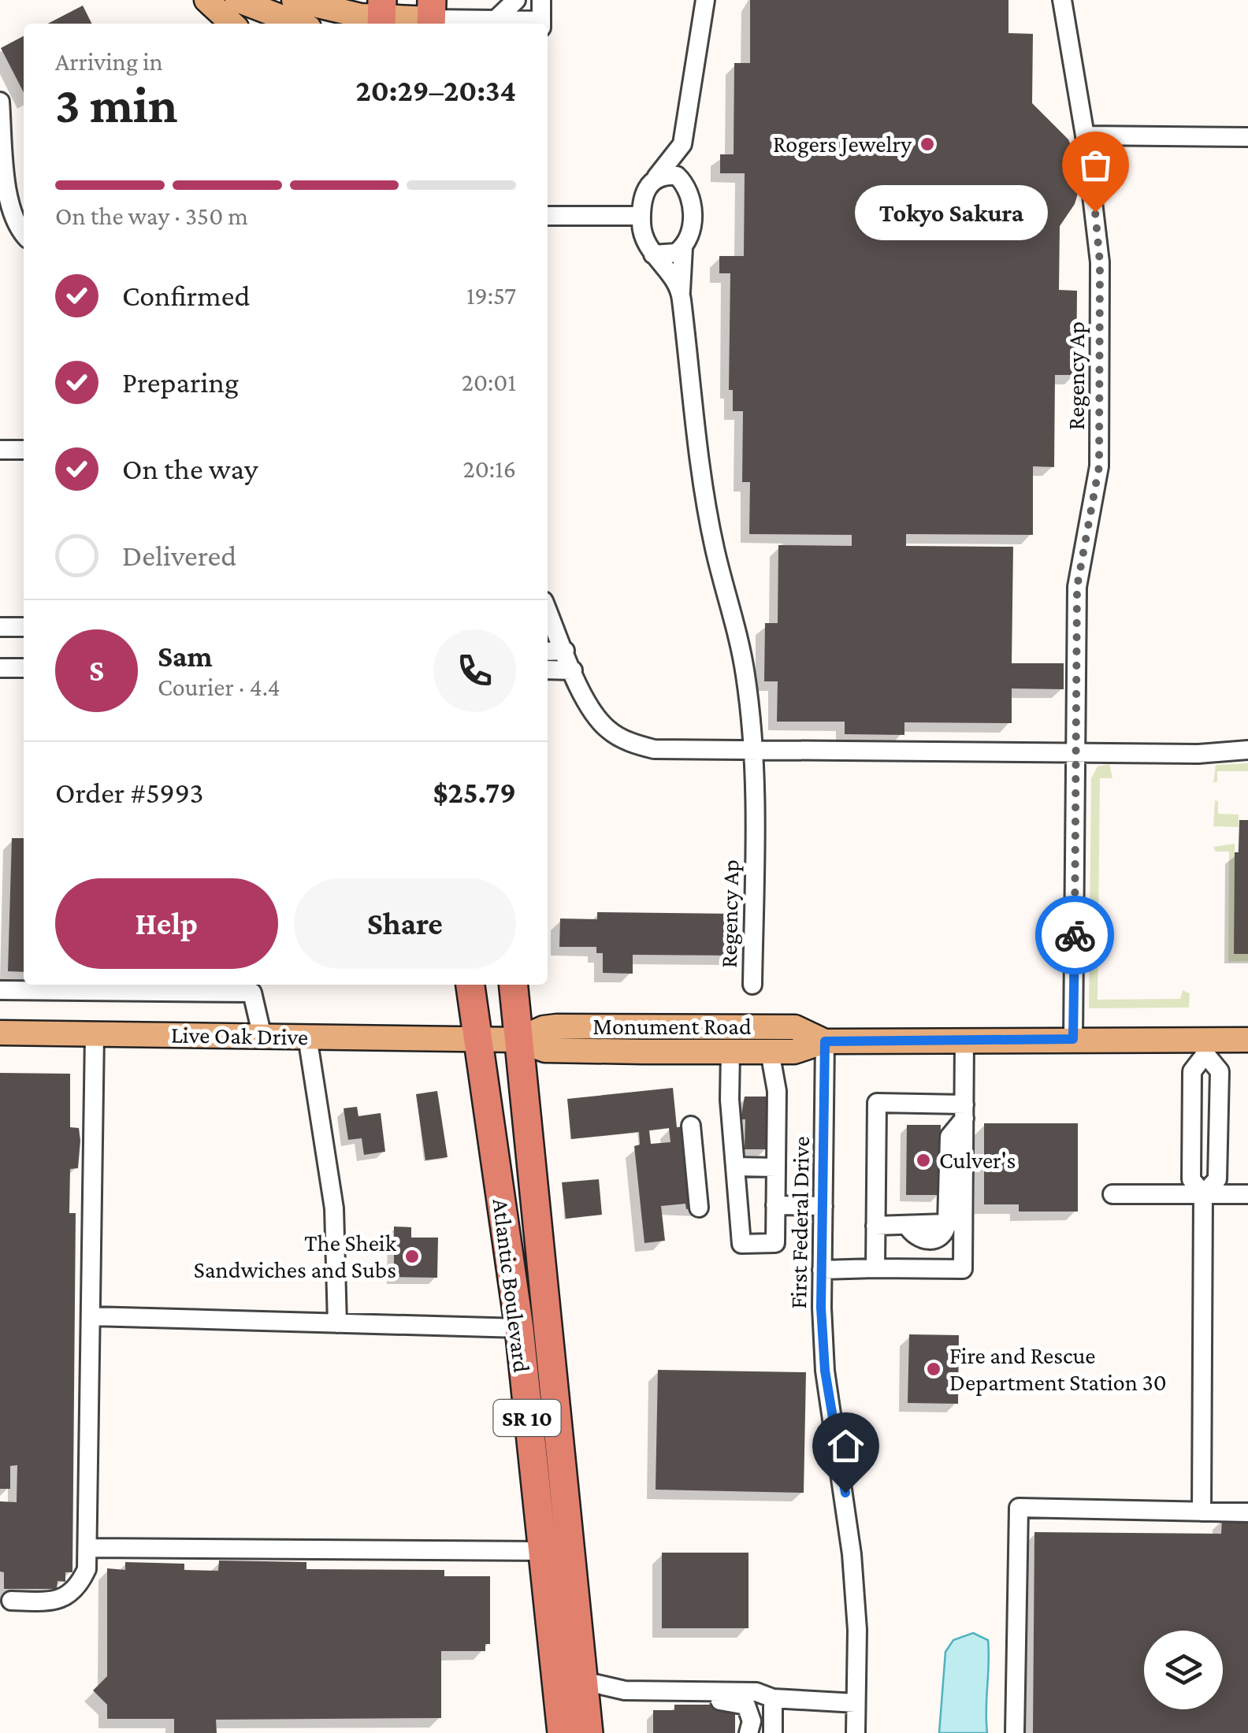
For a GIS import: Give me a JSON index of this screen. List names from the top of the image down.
{
  "streets": {
    "highway": ["Atlantic Boulevard", "SR 10"],
    "main road": ["Monument Road", "Live Oak Drive"],
    "street": ["Regency Ap", "First Federal Drive"]
  },
  "crossings": [
    ["Regency Ap", "Monument Road"],
    ["Monument Road", "Live Oak Drive"],
    ["Monument Road", "First Federal Drive"],
    ["Monument Road", "Atlantic Boulevard"],
    ["Live Oak Drive", "Atlantic Boulevard"]
  ],
  "places": [
    "Rogers Jewelry",
    "Tokyo Sakura",
    "Culver's",
    "The Sheik Sandwiches and Subs",
    "Fire and Rescue Department Station 30"
  ],
  "page": {
    "heading": ["3 min", "Arriving in", "20:29–20:34"],
    "panel": [
      "Sam",
      "Courier · 4.4",
      "Order #5993",
      "$25.79"
    ],
    "bar": "On the way · 350 m",
    "bubble": "Tokyo Sakura",
    "list": [
      ["Confirmed", "19:57"],
      ["Preparing", "20:01"],
      ["On the way", "20:16"],
      "Delivered"
    ],
    "round": "S",
    "buttons": ["Help", "Share"]
  }
}
